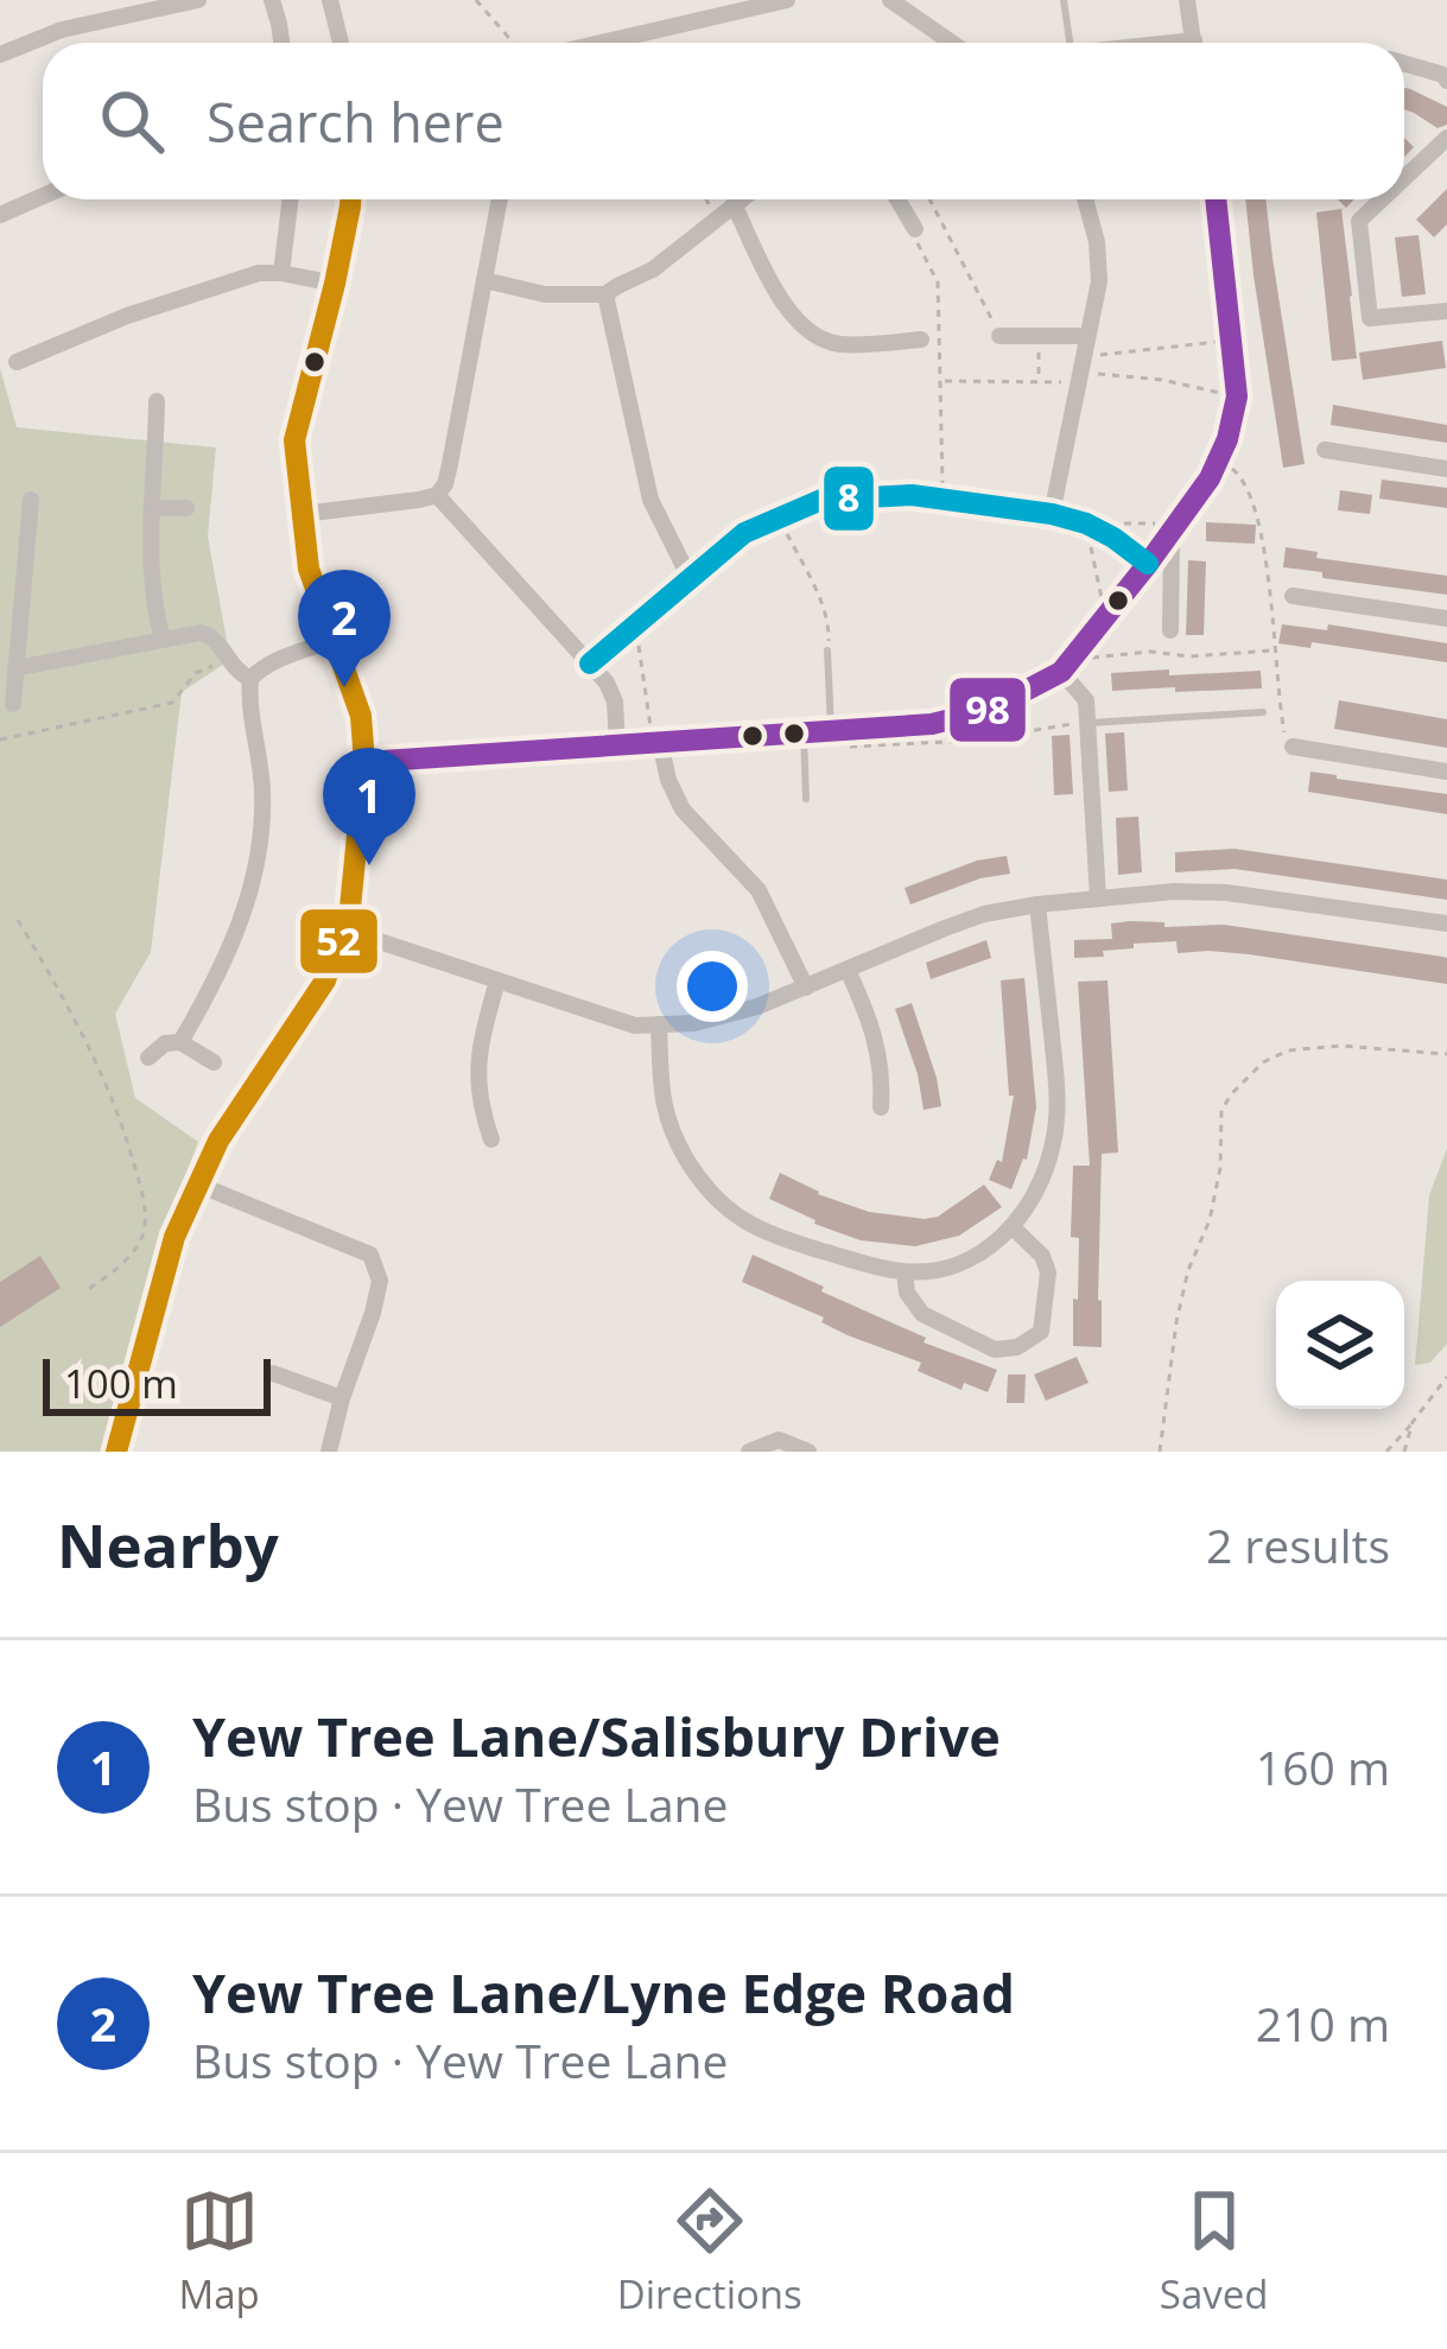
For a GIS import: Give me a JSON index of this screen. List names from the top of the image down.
{
  "lines": ["transit line 98", "transit line 52", "transit line 8"],
  "scale_bar": "100 m",
  "page": {
    "search": "Search here",
    "pins": ["2", "1"],
    "scale": "100 m",
    "heading": ["Nearby", "2 results"],
    "list": [
      {
        "mark": "1",
        "name": "Yew Tree Lane/Salisbury Drive",
        "note": "Bus stop · Yew Tree Lane",
        "value": "160 m"
      },
      {
        "mark": "2",
        "name": "Yew Tree Lane/Lyne Edge Road",
        "note": "Bus stop · Yew Tree Lane",
        "value": "210 m"
      }
    ],
    "nav": ["Map", "Directions", "Saved"]
  }
}
